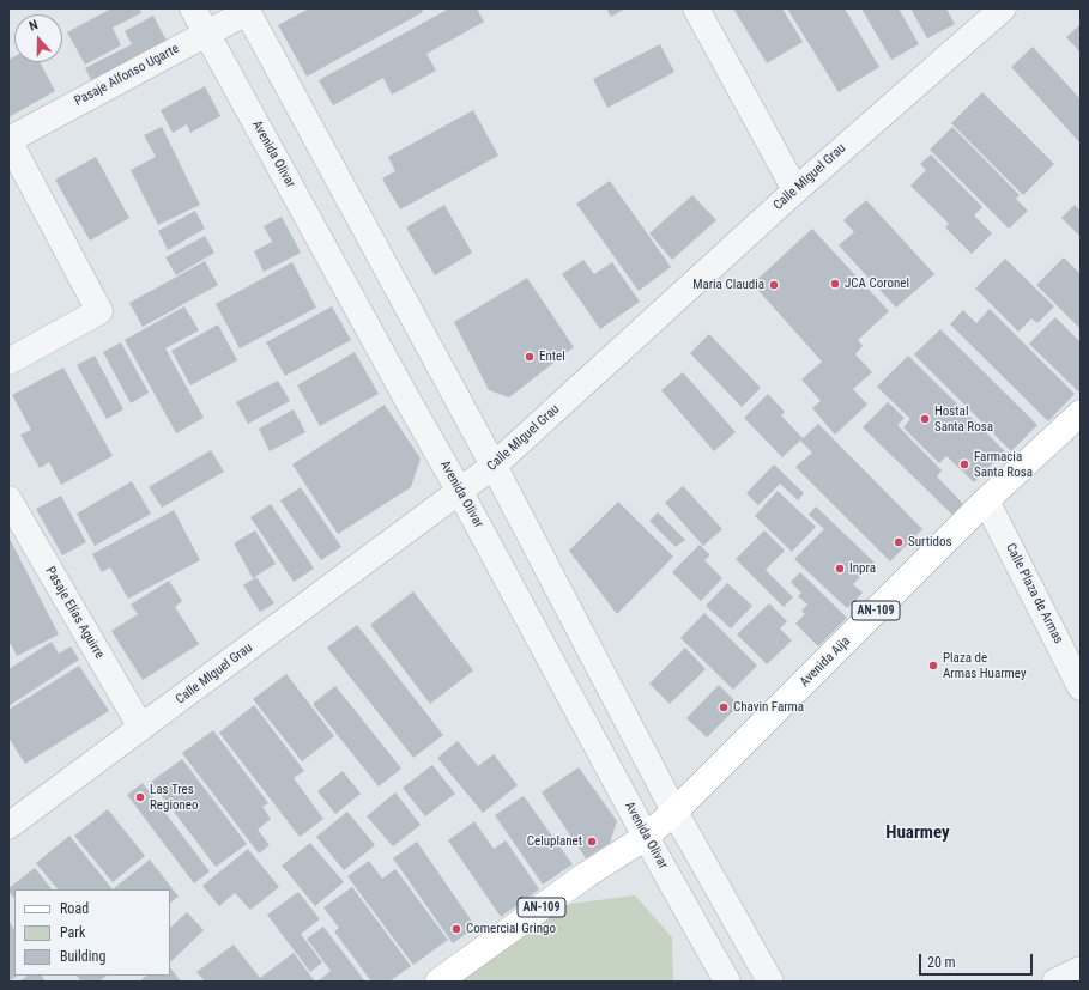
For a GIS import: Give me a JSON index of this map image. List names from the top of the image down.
{
  "streets": {
    "main road": ["AN-109", "Avenida Aija"],
    "street": [
      "Pasaje Alfonso Ugarte",
      "Avenida Olivar",
      "Calle MIguel Grau",
      "Calle Plaza de Armas",
      "Pasaje Elías Aguirre"
    ]
  },
  "crossings": [
    ["Pasaje Alfonso Ugarte", "Avenida Olivar"],
    ["Avenida Olivar", "Calle MIguel Grau"],
    ["Avenida Olivar", "AN-109"],
    ["Calle MIguel Grau", "Pasaje Elías Aguirre"],
    ["Calle Plaza de Armas", "Avenida Aija"],
    ["AN-109", "Avenida Aija"]
  ],
  "districts": ["Huarmey"],
  "places": [
    "JCA Coronel",
    "Maria Claudia",
    "Entel",
    "Hostal Santa Rosa",
    "Farmacia Santa Rosa",
    "Surtidos",
    "Inpra",
    "Plaza de Armas Huarmey",
    "Chavin Farma",
    "Las Tres Regioneo",
    "Celuplanet",
    "Comercial Gringo"
  ],
  "legend": ["Road", "Park", "Building"],
  "scale_bar": "20 m",
  "north": "top"
}
